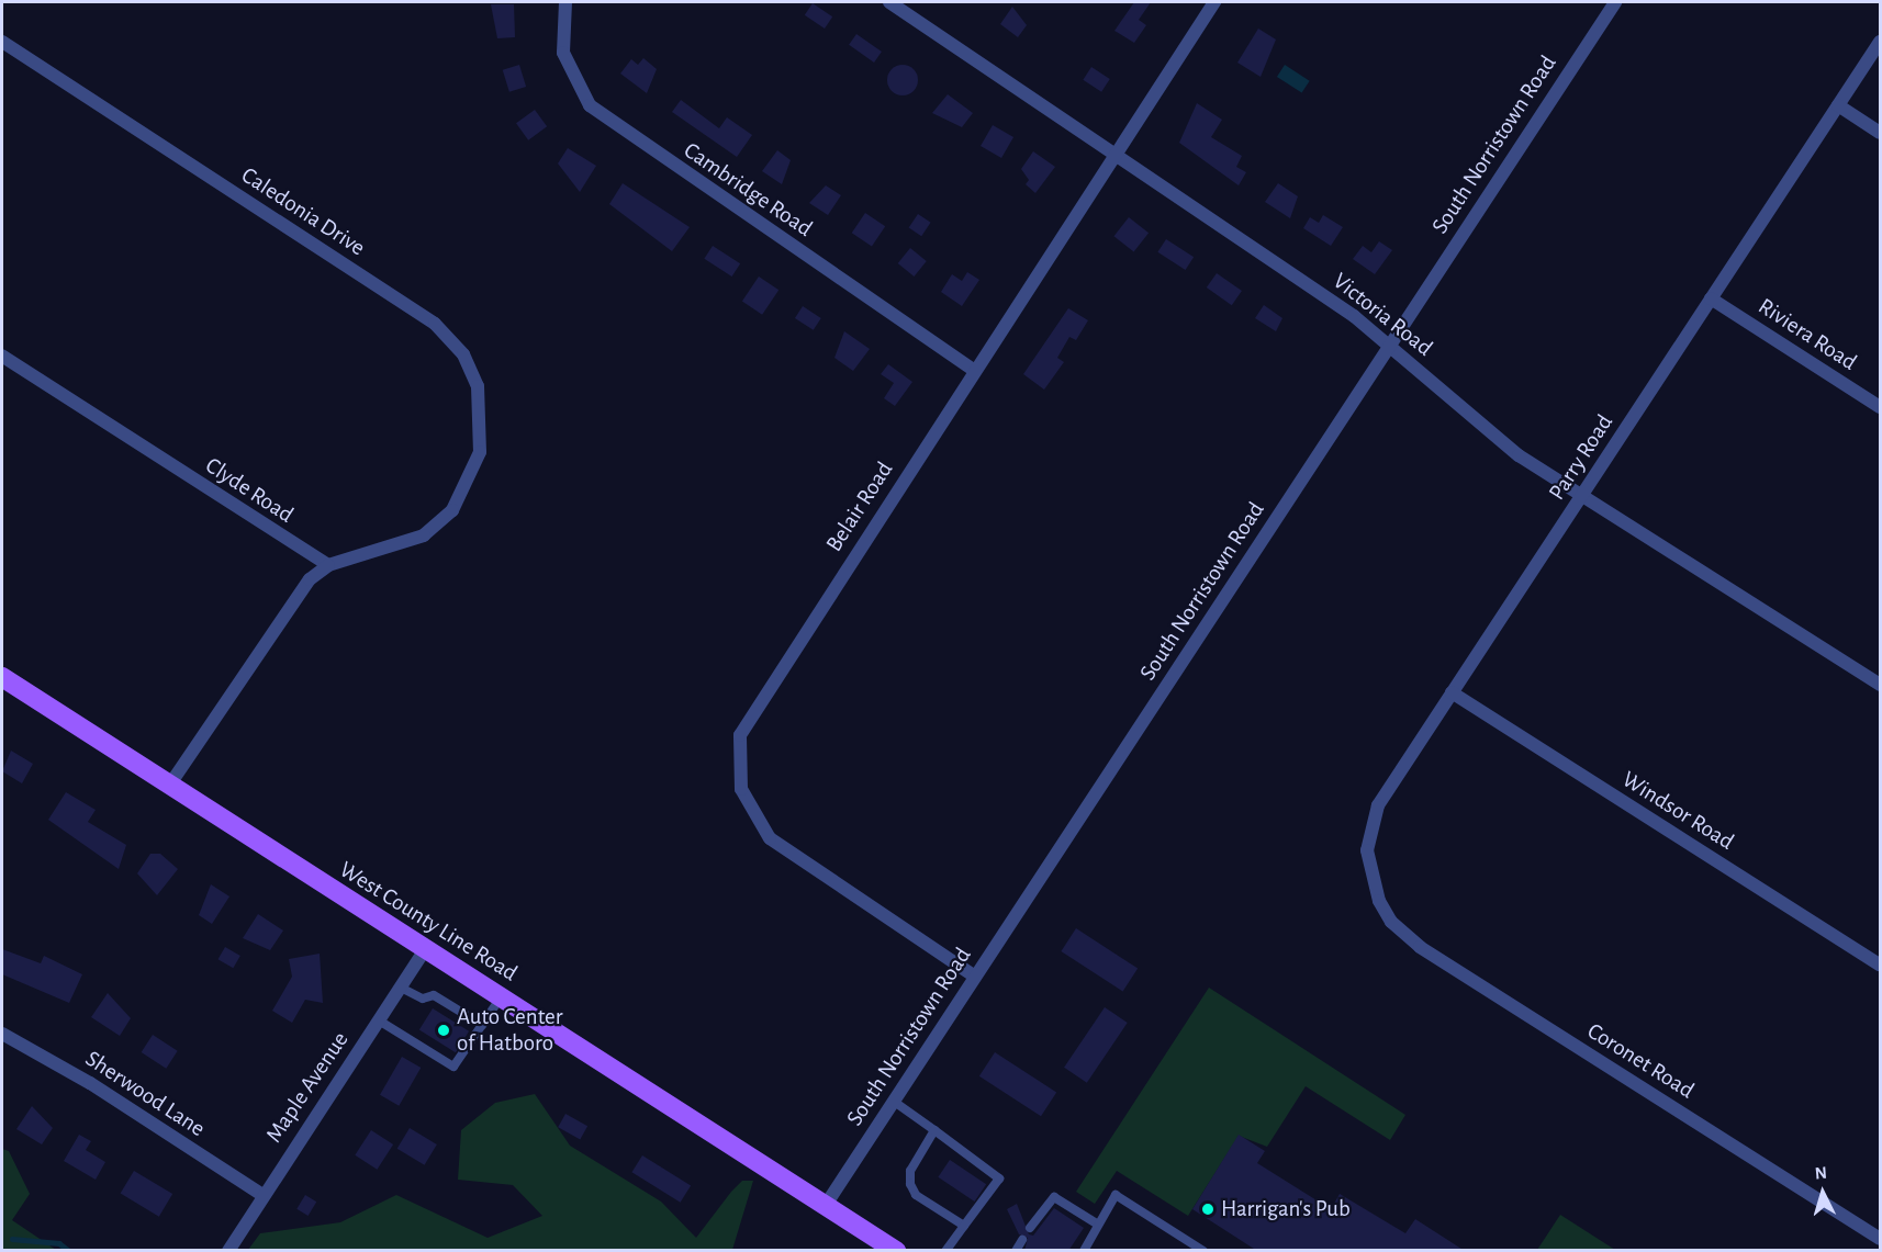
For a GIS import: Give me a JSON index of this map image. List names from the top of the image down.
{
  "streets": {
    "main road": ["West County Line Road"],
    "street": [
      "South Norristown Road",
      "Cambridge Road",
      "Caledonia Drive",
      "Victoria Road",
      "Riviera Road",
      "Parry Road",
      "Clyde Road",
      "Belair Road",
      "Windsor Road",
      "Coronet Road",
      "Maple Avenue",
      "Sherwood Lane"
    ]
  },
  "crossings": [
    ["South Norristown Road", "Victoria Road"],
    ["South Norristown Road", "Belair Road"],
    ["South Norristown Road", "West County Line Road"],
    ["Cambridge Road", "Belair Road"],
    ["Caledonia Drive", "Clyde Road"],
    ["Victoria Road", "Parry Road"],
    ["Victoria Road", "Belair Road"],
    ["Riviera Road", "Parry Road"],
    ["Parry Road", "Windsor Road"],
    ["Parry Road", "Coronet Road"],
    ["West County Line Road", "Maple Avenue"],
    ["Maple Avenue", "Sherwood Lane"]
  ],
  "places": ["Auto Center of Hatboro", "Harrigan's Pub"],
  "north": "top"
}
